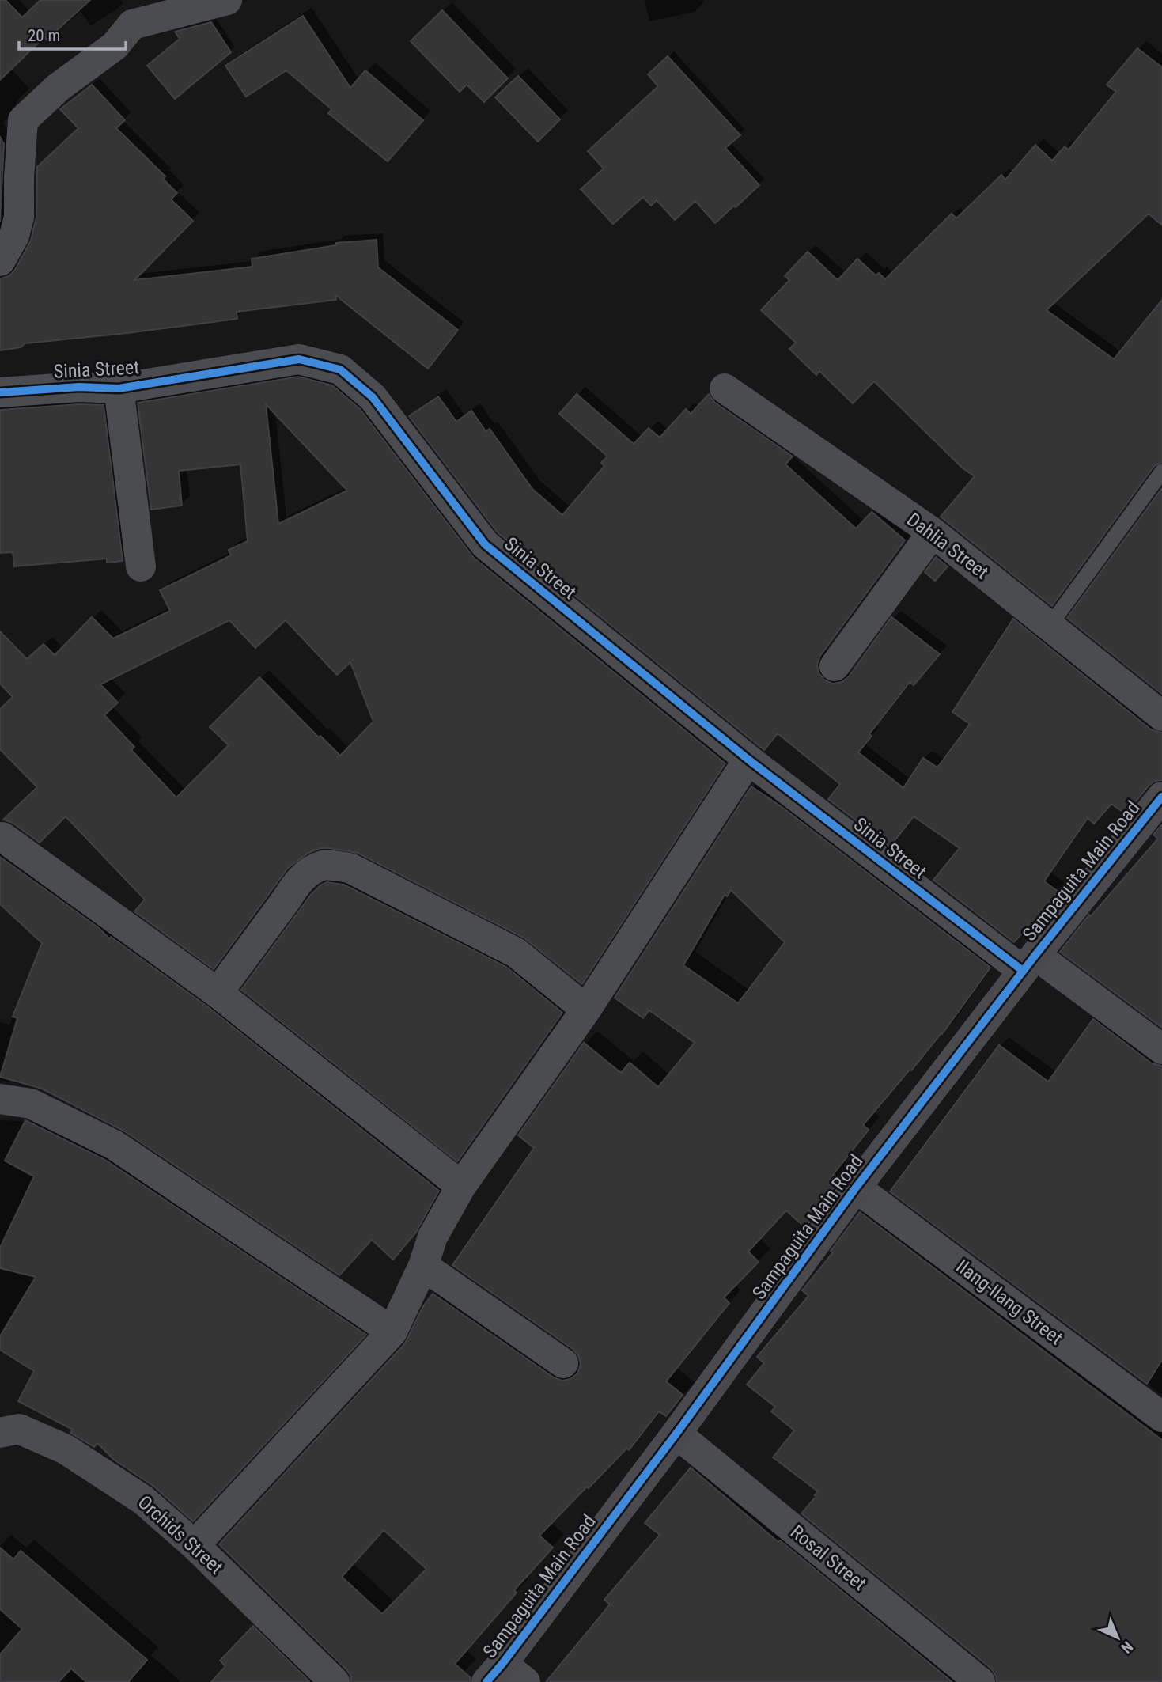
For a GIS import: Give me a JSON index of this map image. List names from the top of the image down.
{
  "streets": {
    "street": [
      "Sinia Street",
      "Dahlia Street",
      "Sampaguita Main Road",
      "Ilang-Ilang Street",
      "Orchids Street",
      "Rosal Street"
    ]
  },
  "crossings": [
    ["Sinia Street", "Sampaguita Main Road"],
    ["Sampaguita Main Road", "Ilang-Ilang Street"],
    ["Sampaguita Main Road", "Rosal Street"]
  ],
  "scale_bar": "20 m",
  "north": "bottom right"
}
